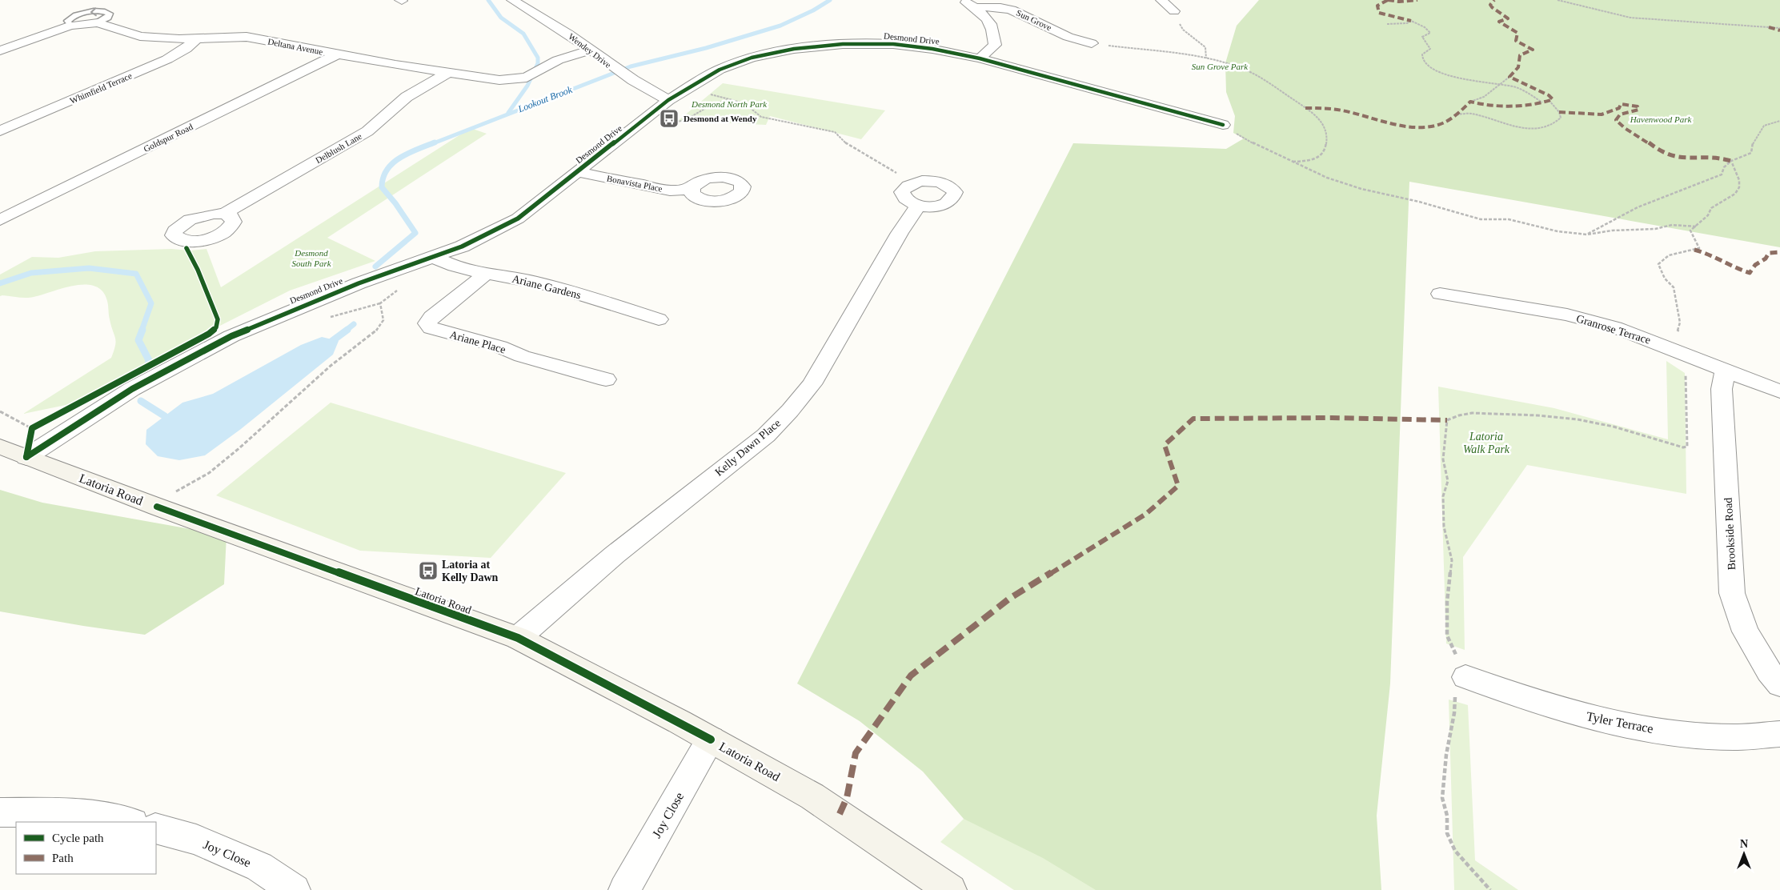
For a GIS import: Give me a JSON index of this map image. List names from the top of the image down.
{
  "streets": {
    "main road": ["Latoria Road"],
    "street": [
      "Sun Grove",
      "Desmond Drive",
      "Deltana Avenue",
      "Wendey Drive",
      "Whimfield Terrace",
      "Goldspur Road",
      "Delblush Lane",
      "Bonavista Place",
      "Ariane Gardens",
      "Granrose Terrace",
      "Ariane Place",
      "Kelly Dawn Place",
      "Brookside Road",
      "Tyler Terrace",
      "Joy Close"
    ]
  },
  "crossings": [
    ["Desmond Drive", "Wendey Drive"],
    ["Desmond Drive", "Bonavista Place"],
    ["Desmond Drive", "Ariane Gardens"],
    ["Desmond Drive", "Latoria Road"],
    ["Deltana Avenue", "Wendey Drive"],
    ["Deltana Avenue", "Whimfield Terrace"],
    ["Deltana Avenue", "Goldspur Road"],
    ["Deltana Avenue", "Delblush Lane"],
    ["Ariane Gardens", "Ariane Place"],
    ["Granrose Terrace", "Brookside Road"],
    ["Kelly Dawn Place", "Latoria Road"],
    ["Latoria Road", "Joy Close"]
  ],
  "water": ["Lookout Brook"],
  "parks": [
    "Sun Grove Park",
    "Desmond North Park",
    "Havenwood Park",
    "Desmond South Park",
    "Latoria Walk Park"
  ],
  "places": {
    "bus stop": ["Desmond at Wendy", "Latoria at Kelly Dawn"]
  },
  "legend": ["Cycle path", "Path"],
  "north": "top"
}
